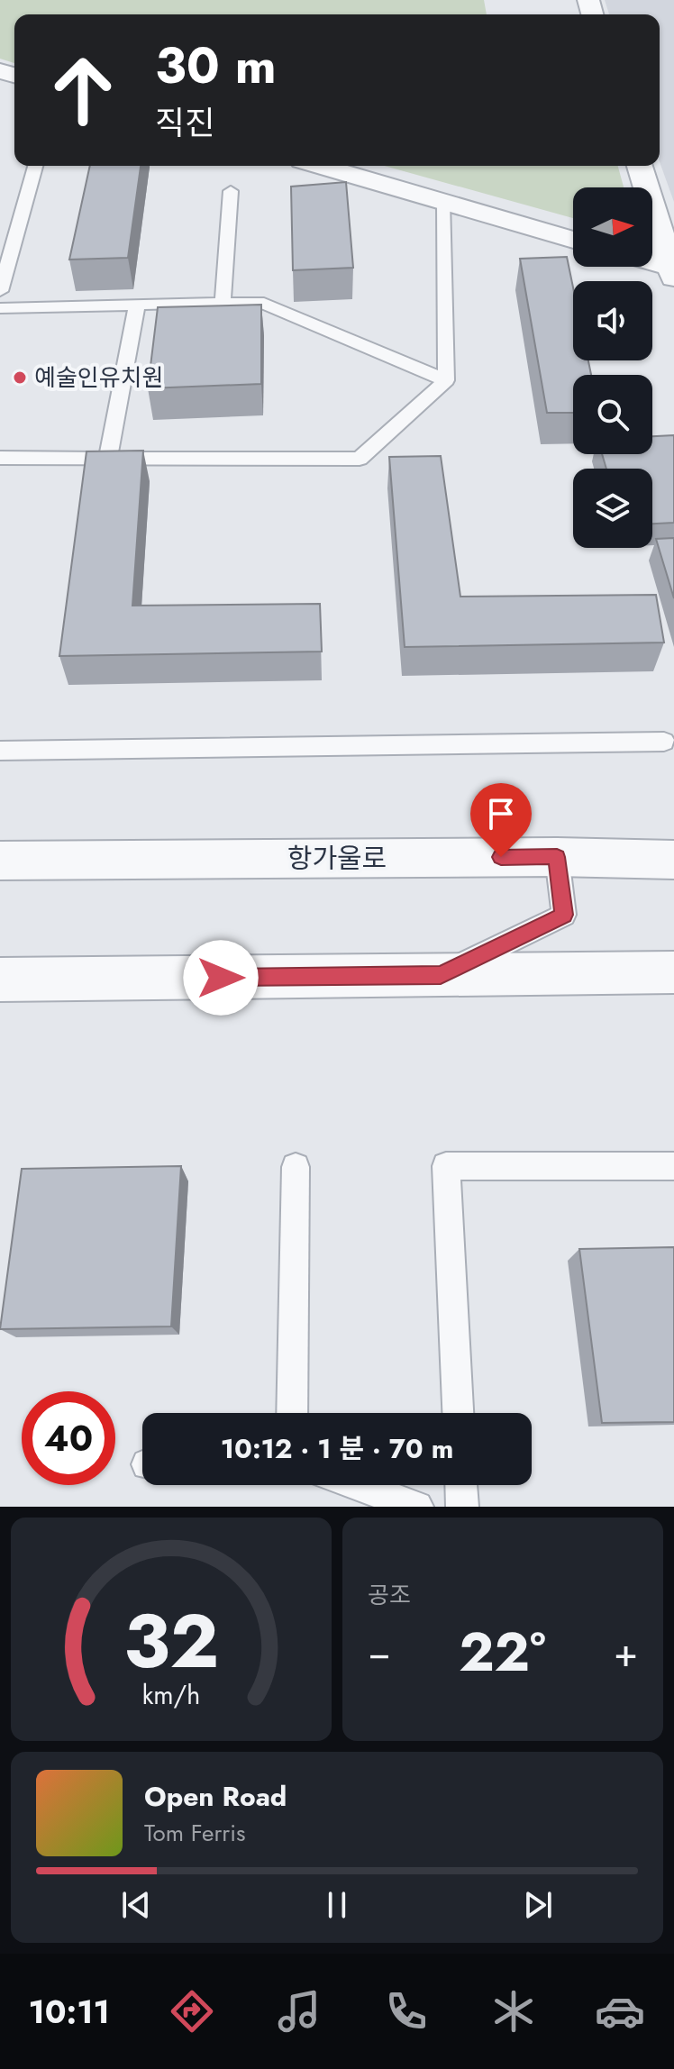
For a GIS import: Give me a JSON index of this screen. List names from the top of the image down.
{
  "streets": {
    "street": ["항가울로"]
  },
  "places": ["예술인유치원"],
  "north": "right",
  "page": {
    "turn": ["30 m", "직진"],
    "limit": "40",
    "trip": "10:12 · 1 분 · 70 m",
    "tile": "공조",
    "heat": ["−", "22°", "+"],
    "song": ["Open Road", "Tom Ferris"],
    "tabs": "10:11",
    "gauge": ["32", "km/h"]
  }
}
